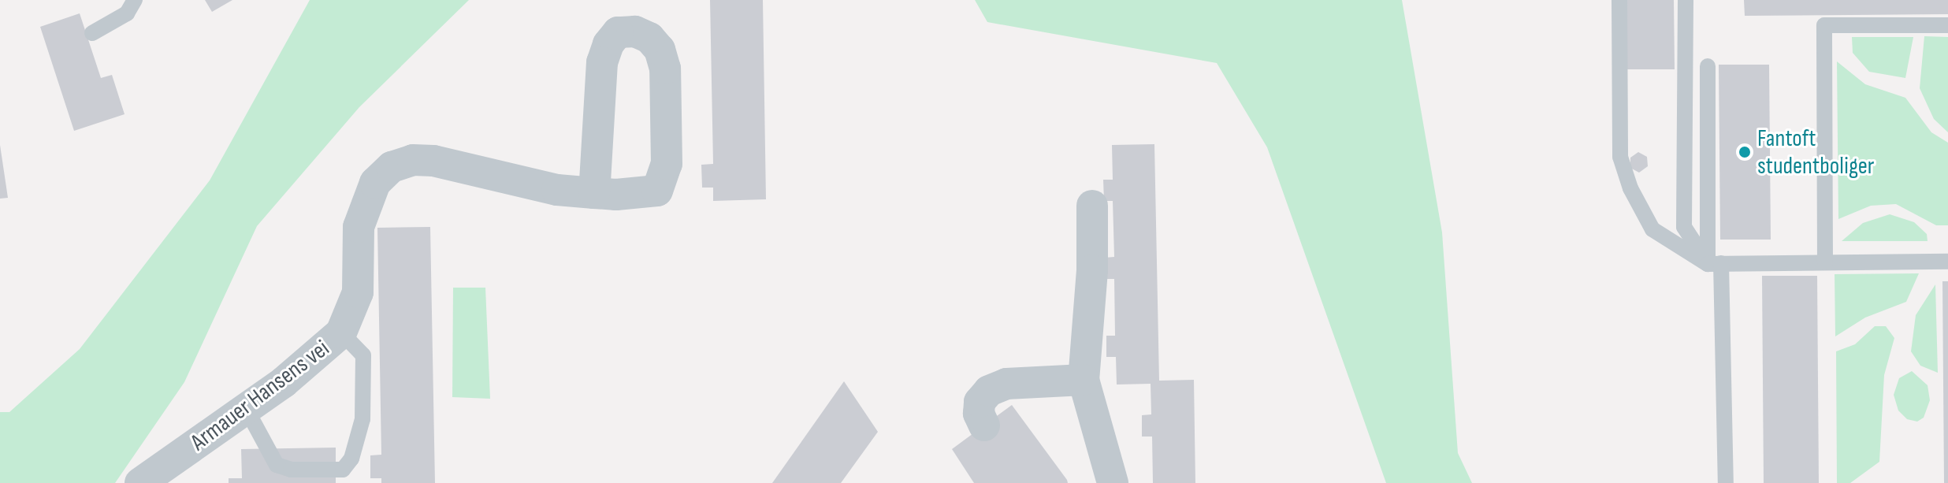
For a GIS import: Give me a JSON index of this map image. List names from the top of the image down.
{
  "streets": {
    "street": ["Armauer Hansens vei"]
  },
  "places": ["Fantoft studentboliger"]
}
